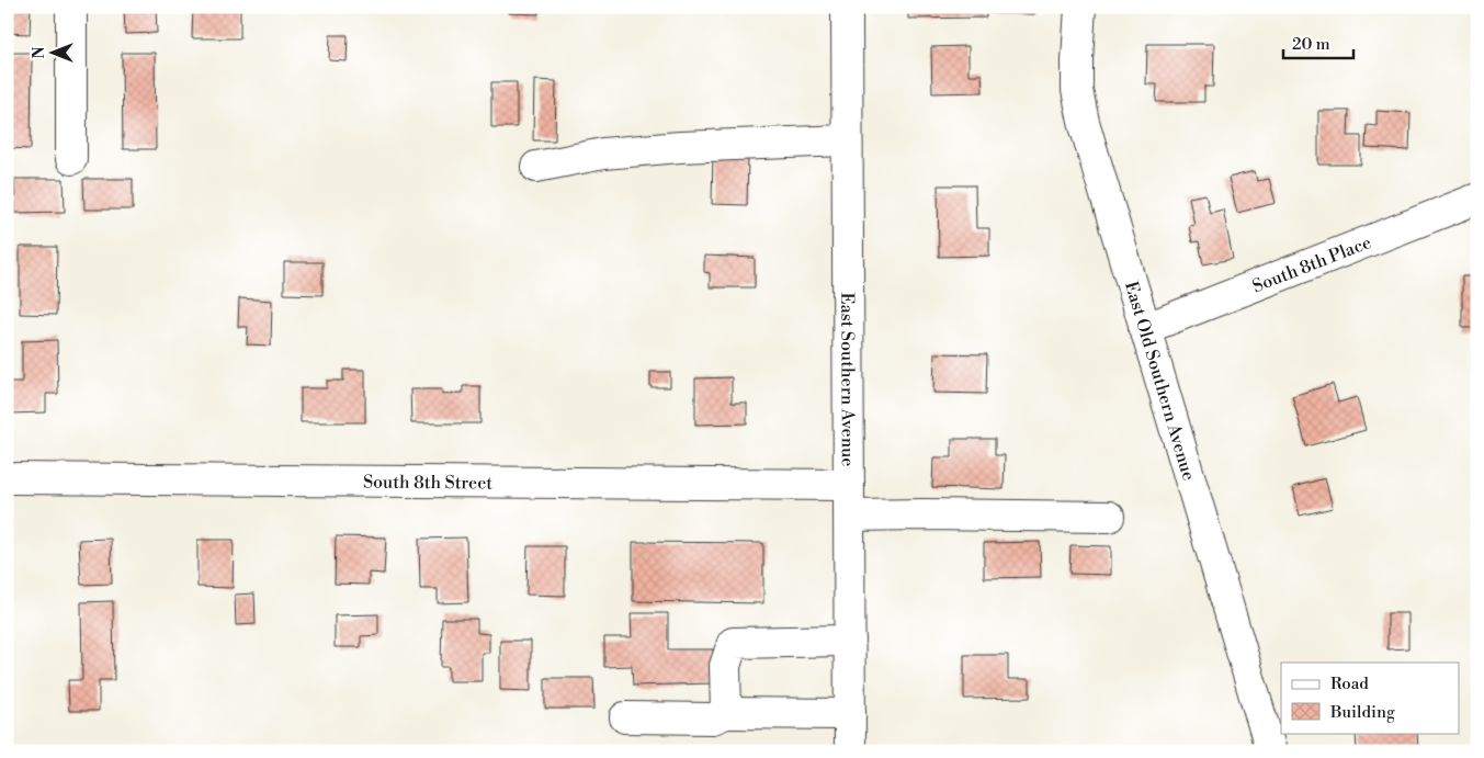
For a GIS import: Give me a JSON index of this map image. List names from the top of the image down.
{
  "streets": {
    "street": [
      "South 8th Place",
      "East Southern Avenue",
      "East Old Southern Avenue",
      "South 8th Street"
    ]
  },
  "crossings": [
    ["South 8th Place", "East Old Southern Avenue"],
    ["East Southern Avenue", "South 8th Street"]
  ],
  "legend": ["Road", "Building"],
  "scale_bar": "20 m",
  "north": "left"
}
